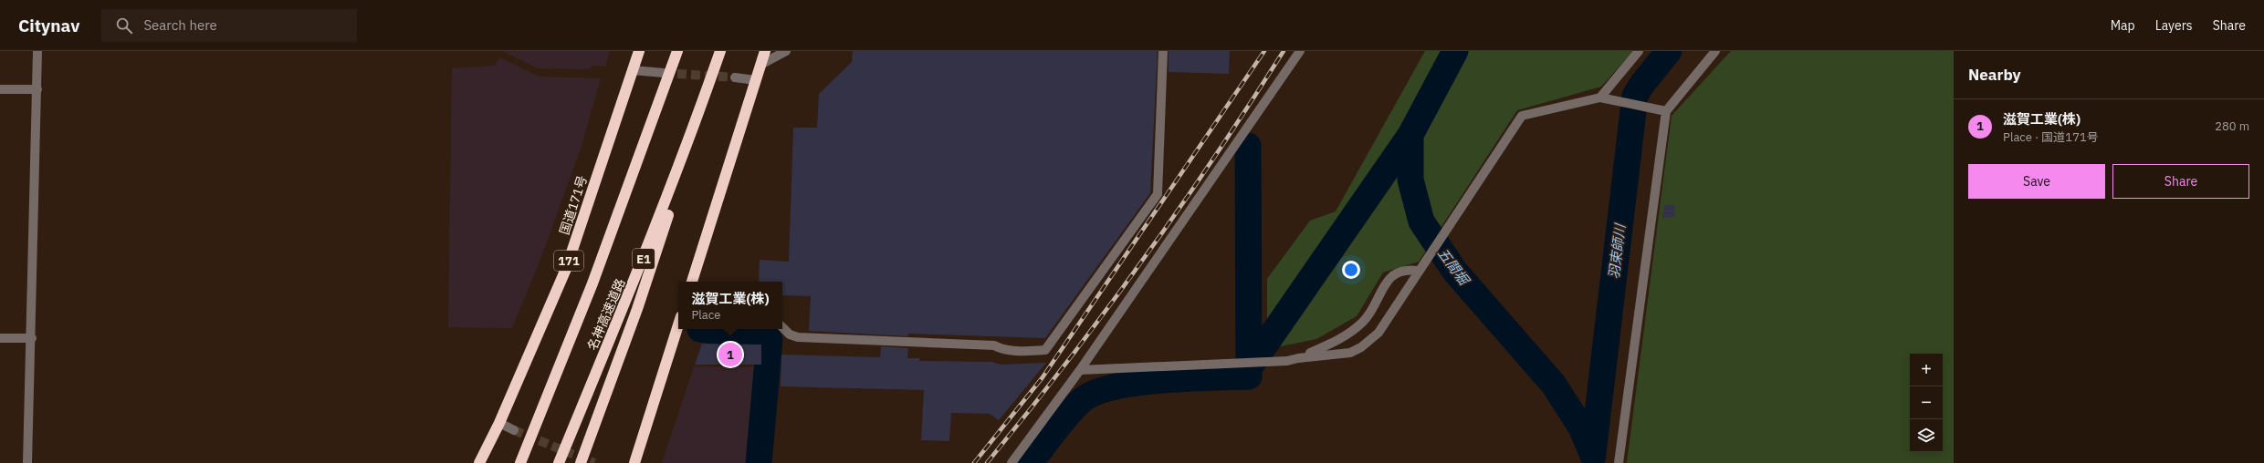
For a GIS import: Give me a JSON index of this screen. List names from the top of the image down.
{
  "streets": {
    "highway": [
      "国道171号",
      "E1",
      "171",
      "名神高速道路"
    ]
  },
  "water": ["羽束師川", "五間堀"],
  "page": {
    "header": "Citynav",
    "search": "Search here",
    "nav": ["Map", "Layers", "Share"],
    "heading": "Nearby",
    "list": [
      {
        "mark": "1",
        "name": "滋賀工業(株)",
        "note": "Place · 国道171号",
        "value": "280 m"
      }
    ],
    "buttons": ["Save", "Share"],
    "popup": ["滋賀工業(株)", "Place"],
    "pins": "1",
    "map_buttons": ["+", "−"]
  }
}
